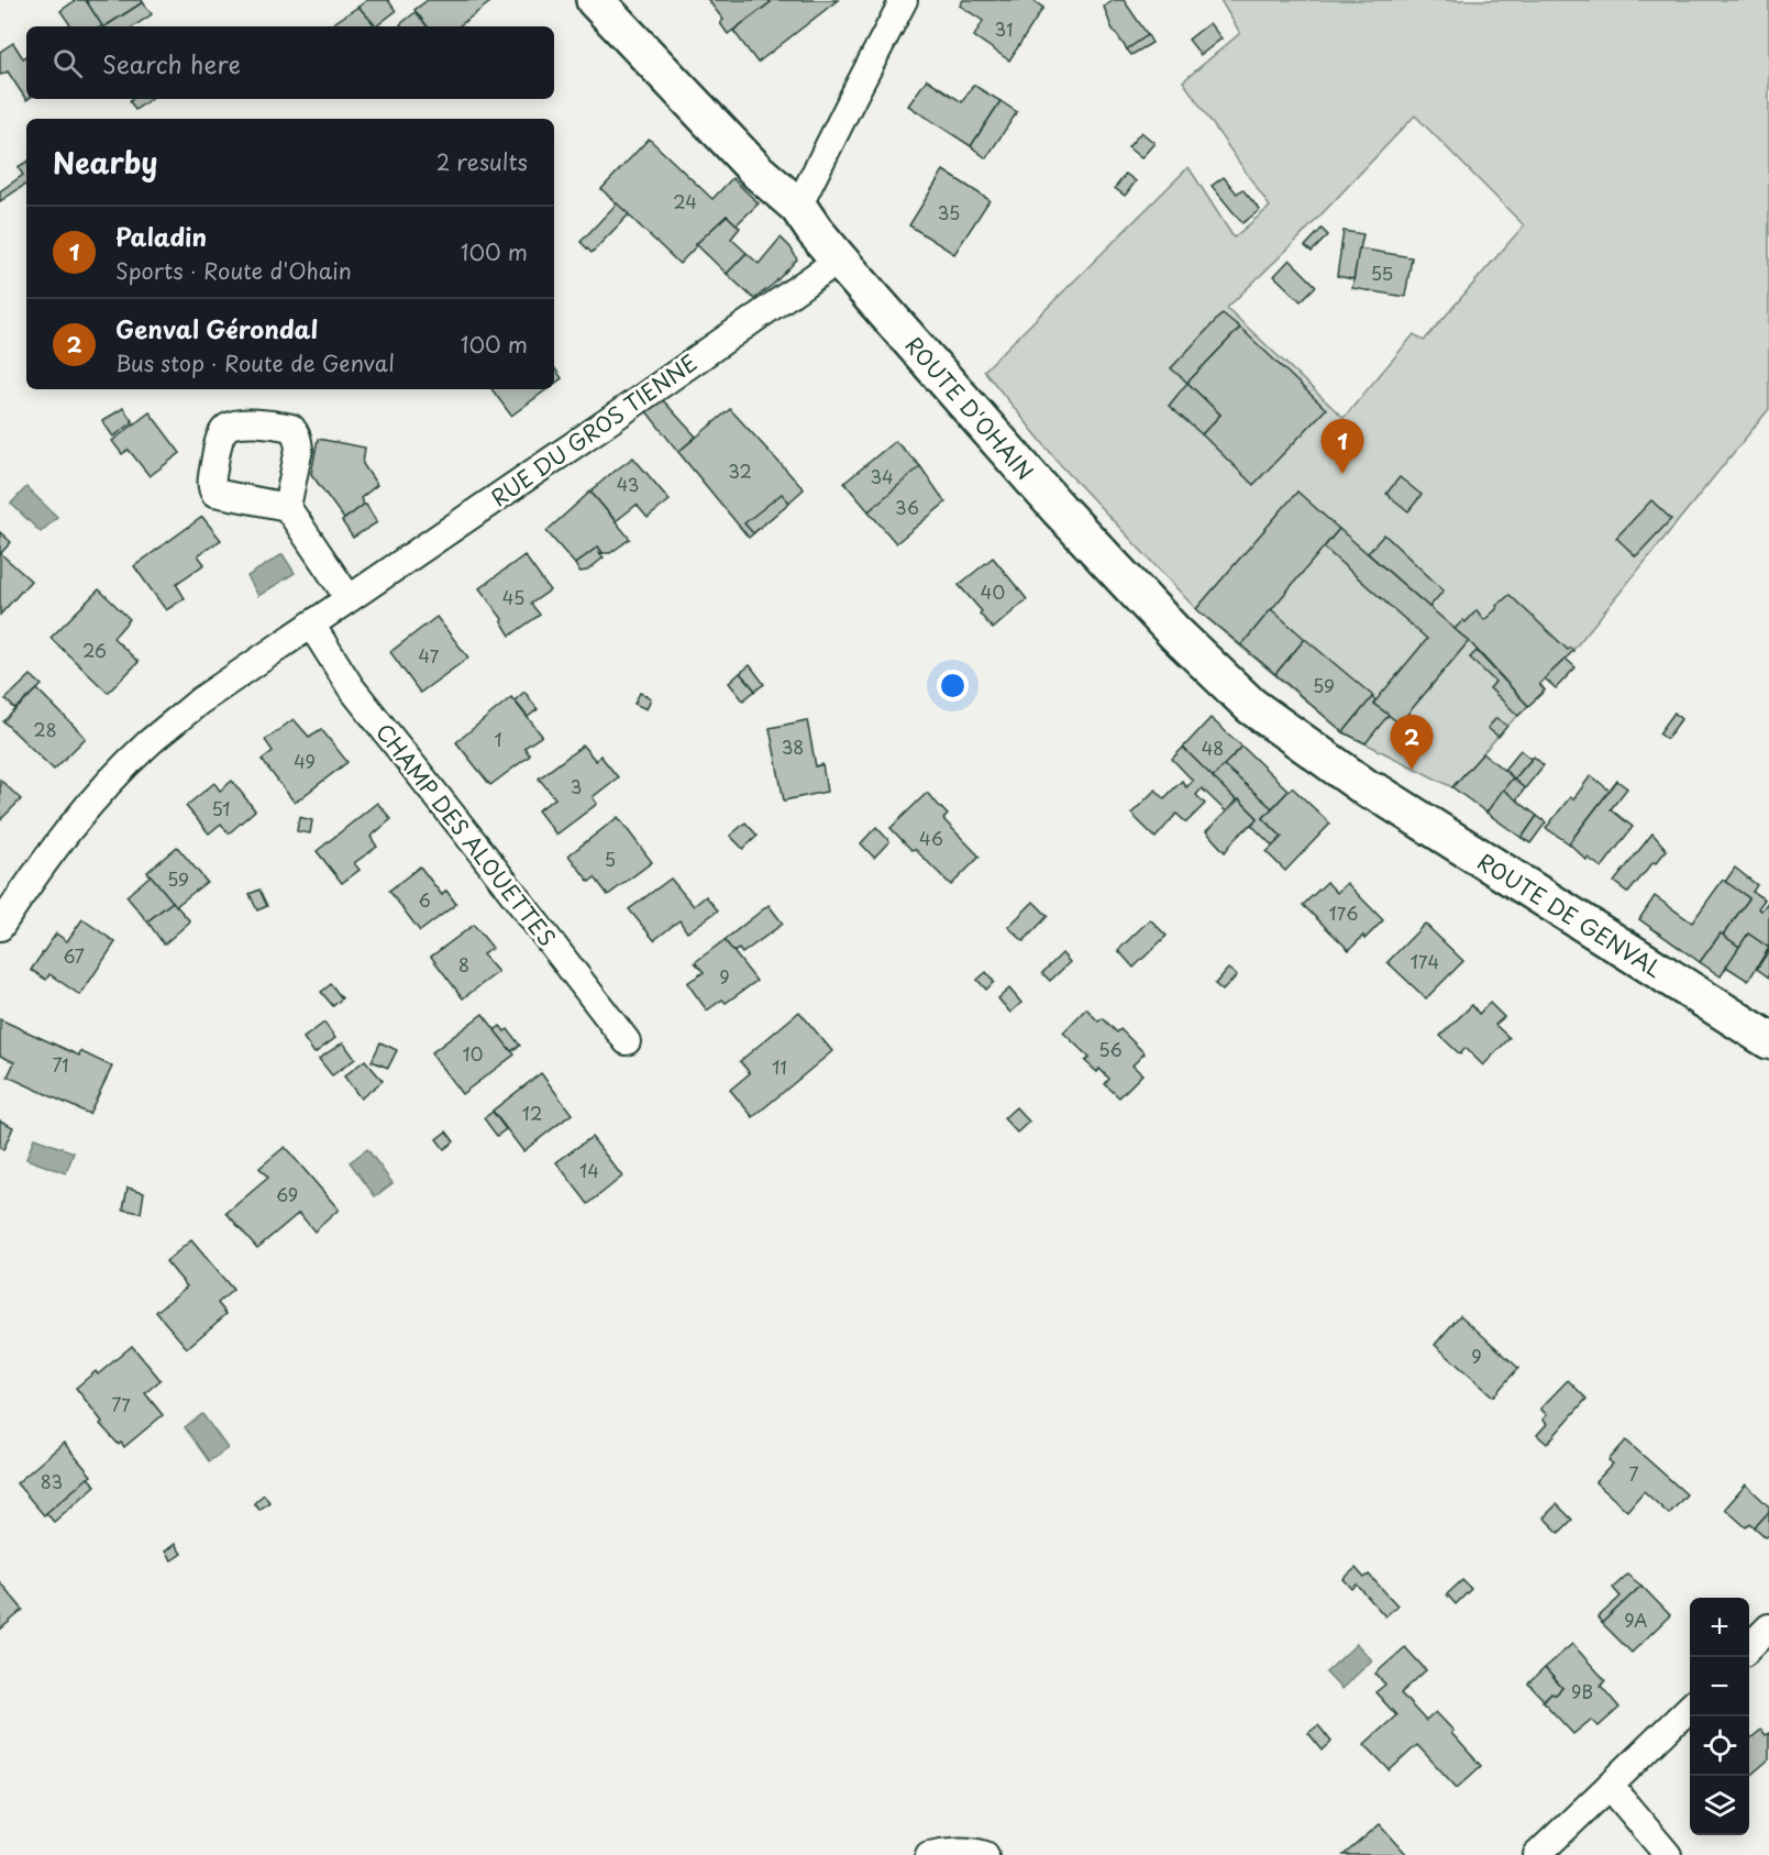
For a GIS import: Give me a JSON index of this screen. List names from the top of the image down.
{
  "streets": {
    "main road": ["ROUTE D'OHAIN", "ROUTE DE GENVAL"],
    "street": ["RUE DU GROS TIENNE", "CHAMP DES ALOUETTES"]
  },
  "crossings": [
    ["ROUTE D'OHAIN", "RUE DU GROS TIENNE"],
    ["ROUTE D'OHAIN", "ROUTE DE GENVAL"],
    ["RUE DU GROS TIENNE", "CHAMP DES ALOUETTES"]
  ],
  "house_numbers": [
    "31",
    "24",
    "35",
    "55",
    "32",
    "34",
    "43",
    "36",
    "40",
    "45",
    "26",
    "47",
    "59",
    "28",
    "1",
    "38",
    "48",
    "49",
    "3",
    "51",
    "46",
    "5",
    "59",
    "6",
    "176",
    "67",
    "174",
    "8",
    "9",
    "56",
    "10",
    "71",
    "11",
    "12",
    "14",
    "69",
    "9",
    "77",
    "7",
    "83",
    "9A",
    "9B"
  ],
  "page": {
    "search": "Search here",
    "heading": ["Nearby", "2 results"],
    "list": [
      {
        "mark": "1",
        "name": "Paladin",
        "note": "Sports · Route d'Ohain",
        "value": "100 m"
      },
      {
        "mark": "2",
        "name": "Genval Gérondal",
        "note": "Bus stop · Route de Genval",
        "value": "100 m"
      }
    ],
    "pins": ["1", "2"],
    "map_buttons": ["+", "−"]
  }
}
